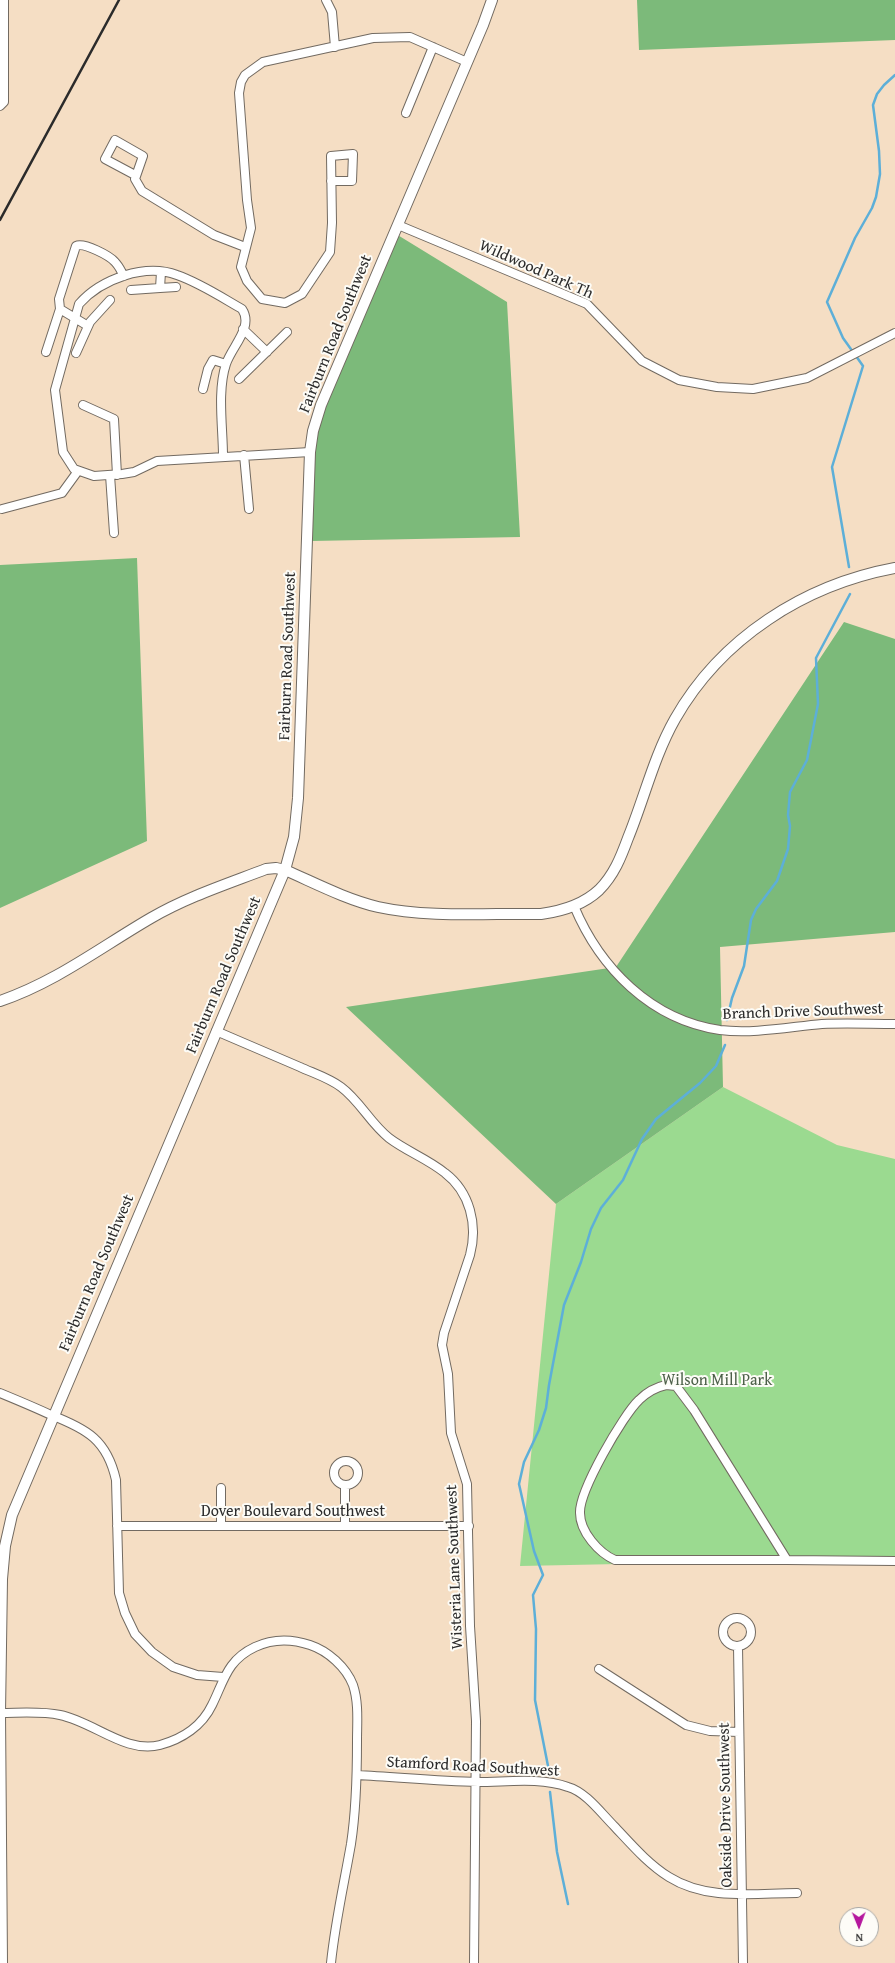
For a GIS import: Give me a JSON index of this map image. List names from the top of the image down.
{
  "streets": {
    "street": [
      "Wildwood Park Th",
      "Fairburn Road Southwest",
      "Branch Drive Southwest",
      "Dover Boulevard Southwest",
      "Wisteria Lane Southwest",
      "Stamford Road Southwest",
      "Oakside Drive Southwest"
    ]
  },
  "crossings": [
    ["Wildwood Park Th", "Fairburn Road Southwest"],
    ["Fairburn Road Southwest", "Wisteria Lane Southwest"],
    ["Dover Boulevard Southwest", "Wisteria Lane Southwest"],
    ["Wisteria Lane Southwest", "Stamford Road Southwest"],
    ["Stamford Road Southwest", "Oakside Drive Southwest"]
  ],
  "parks": ["Wilson Mill Park"],
  "north": "bottom"
}
